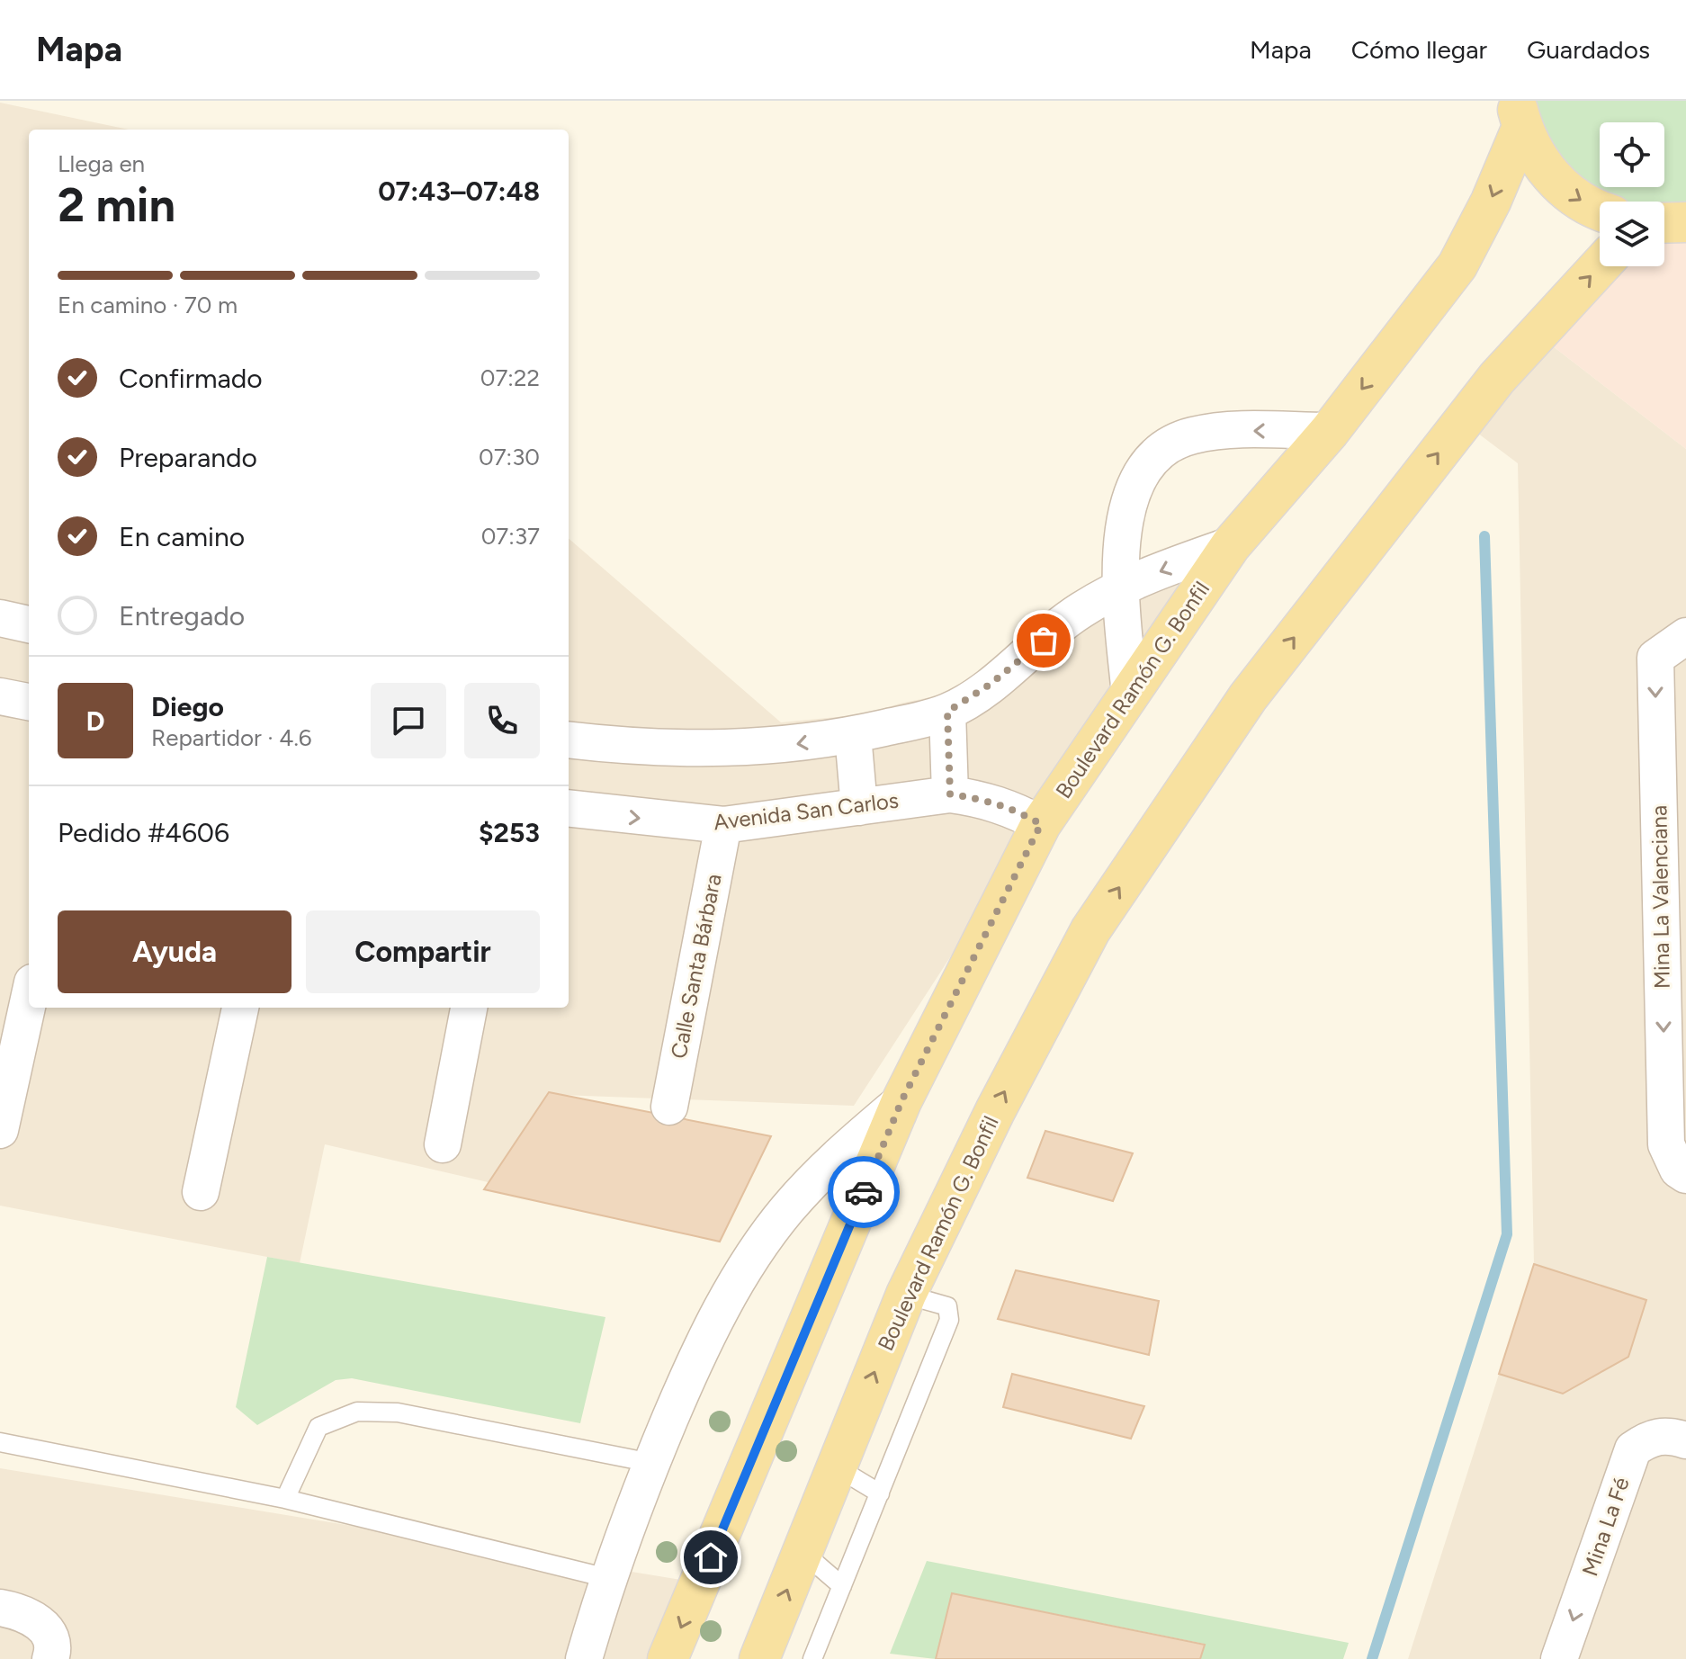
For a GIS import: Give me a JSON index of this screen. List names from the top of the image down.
{
  "streets": {
    "main road": ["Boulevard Ramón G. Bonfil"],
    "street": [
      "Avenida San Carlos",
      "Mina La Valenciana",
      "Calle Santa Bárbara",
      "Mina La Fé"
    ]
  },
  "crossings": [
    ["Boulevard Ramón G. Bonfil", "Avenida San Carlos"],
    ["Avenida San Carlos", "Calle Santa Bárbara"]
  ],
  "one_way": ["Mina La Valenciana", "Mina La Fé"],
  "page": {
    "header": "Mapa",
    "nav": ["Mapa", "Cómo llegar", "Guardados"],
    "heading": ["2 min", "Llega en", "07:43–07:48"],
    "panel": [
      "Diego",
      "Repartidor · 4.6",
      "Pedido #4606",
      "$253"
    ],
    "bar": "En camino · 70 m",
    "list": [
      ["Confirmado", "07:22"],
      ["Preparando", "07:30"],
      ["En camino", "07:37"],
      "Entregado"
    ],
    "round": "D",
    "buttons": ["Ayuda", "Compartir"]
  }
}
